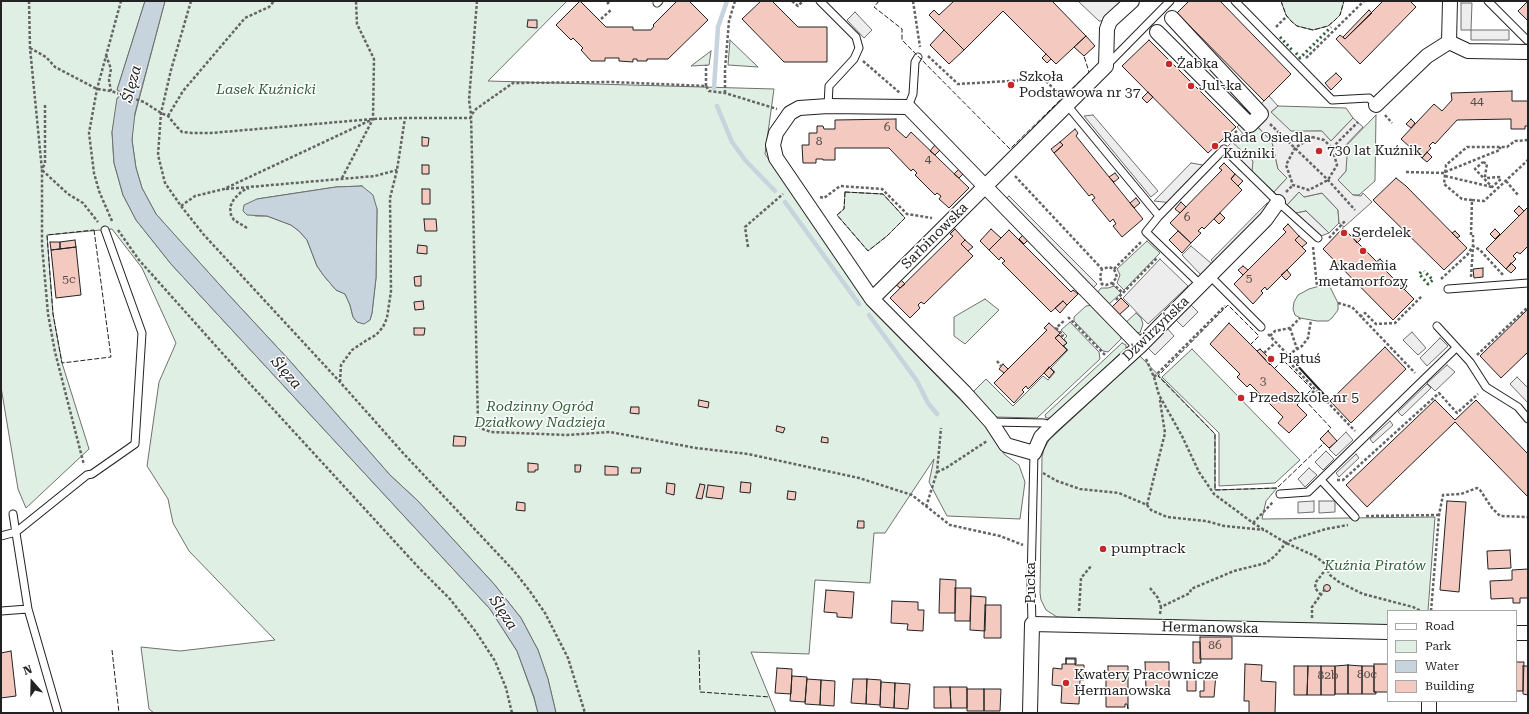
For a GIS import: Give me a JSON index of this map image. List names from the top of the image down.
{
  "streets": {
    "street": [
      "Sarbinowska",
      "Dźwirzyńska",
      "Pucka",
      "Hermanowska"
    ]
  },
  "crossings": [
    ["Dźwirzyńska", "Pucka"],
    ["Pucka", "Hermanowska"]
  ],
  "water": ["Ślęza"],
  "parks": ["Lasek Kuźnicki", "Rodzinny Ogród Działkowy Nadzieja", "Kuźnia Piratów"],
  "places": [
    "Żabka",
    "Szkoła Podstawowa nr 37",
    "Jul-ka",
    "Rada Osiedla Kuźniki",
    "730 lat Kuźnik",
    "Serdelek",
    "Akademia metamorfozy",
    "Piątuś",
    "Przedszkole nr 5",
    "pumptrack",
    "Kwatery Pracownicze Hermanowska"
  ],
  "house_numbers": [
    "44",
    "6",
    "8",
    "4",
    "6",
    "5",
    "5c",
    "3",
    "86",
    "80c",
    "82b"
  ],
  "legend": [
    "Road",
    "Park",
    "Water",
    "Building"
  ],
  "north": "top"
}
